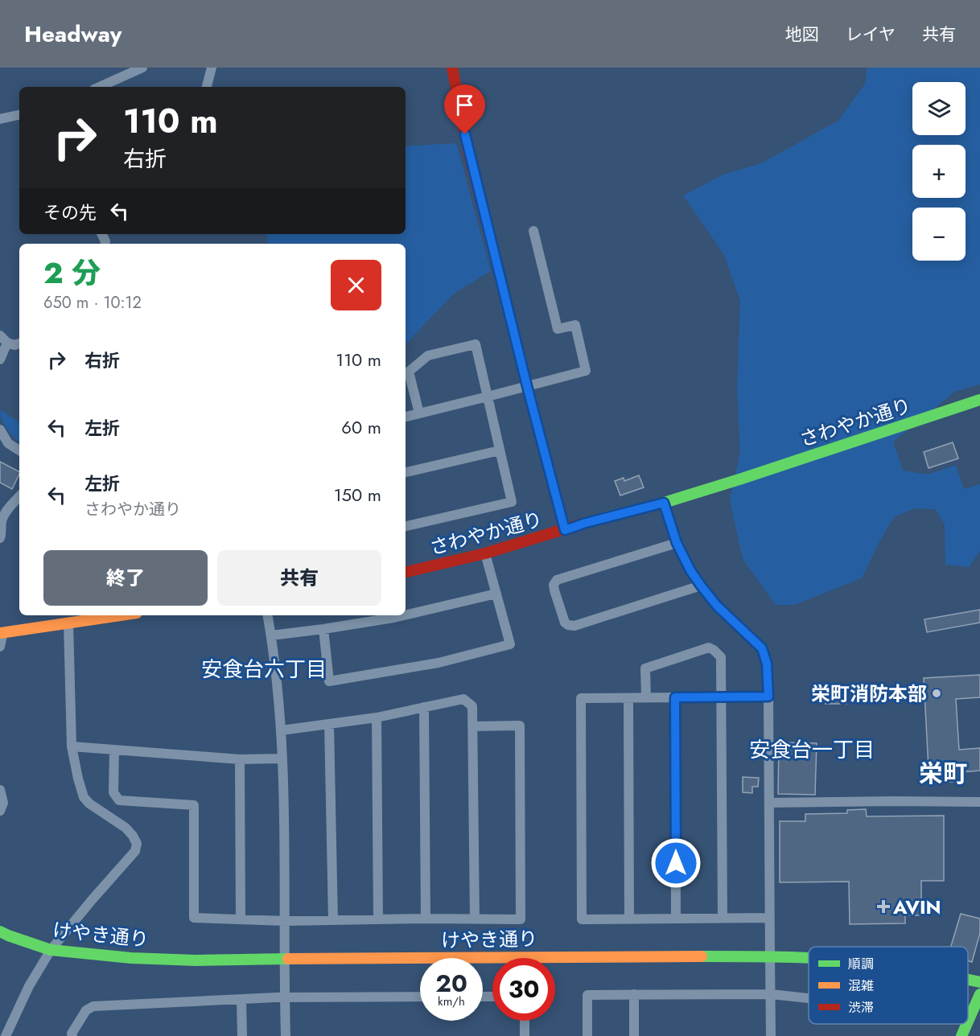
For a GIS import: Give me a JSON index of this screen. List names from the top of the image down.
{
  "streets": {
    "street": ["さわやか通り", "けやき通り"]
  },
  "districts": ["安食台六丁目", "安食台一丁目", "栄町"],
  "places": {
    "other": ["栄町消防本部"],
    "health": ["AVIN"]
  },
  "legend": ["順調", "混雑", "渋滞"],
  "page": {
    "header": "Headway",
    "nav": ["地図", "レイヤ", "共有"],
    "map_buttons": ["+", "−"],
    "turn": ["110 m", "右折"],
    "then": "その先",
    "heading": ["2 分", "650 m · 10:12"],
    "list": [
      {
        "name": "右折",
        "value": "110 m"
      },
      {
        "name": "左折",
        "value": "60 m"
      },
      {
        "name": "左折",
        "note": "さわやか通り",
        "value": "150 m"
      }
    ],
    "buttons": ["終了", "共有"],
    "speed": "20 km/h",
    "limit": "30"
  }
}
